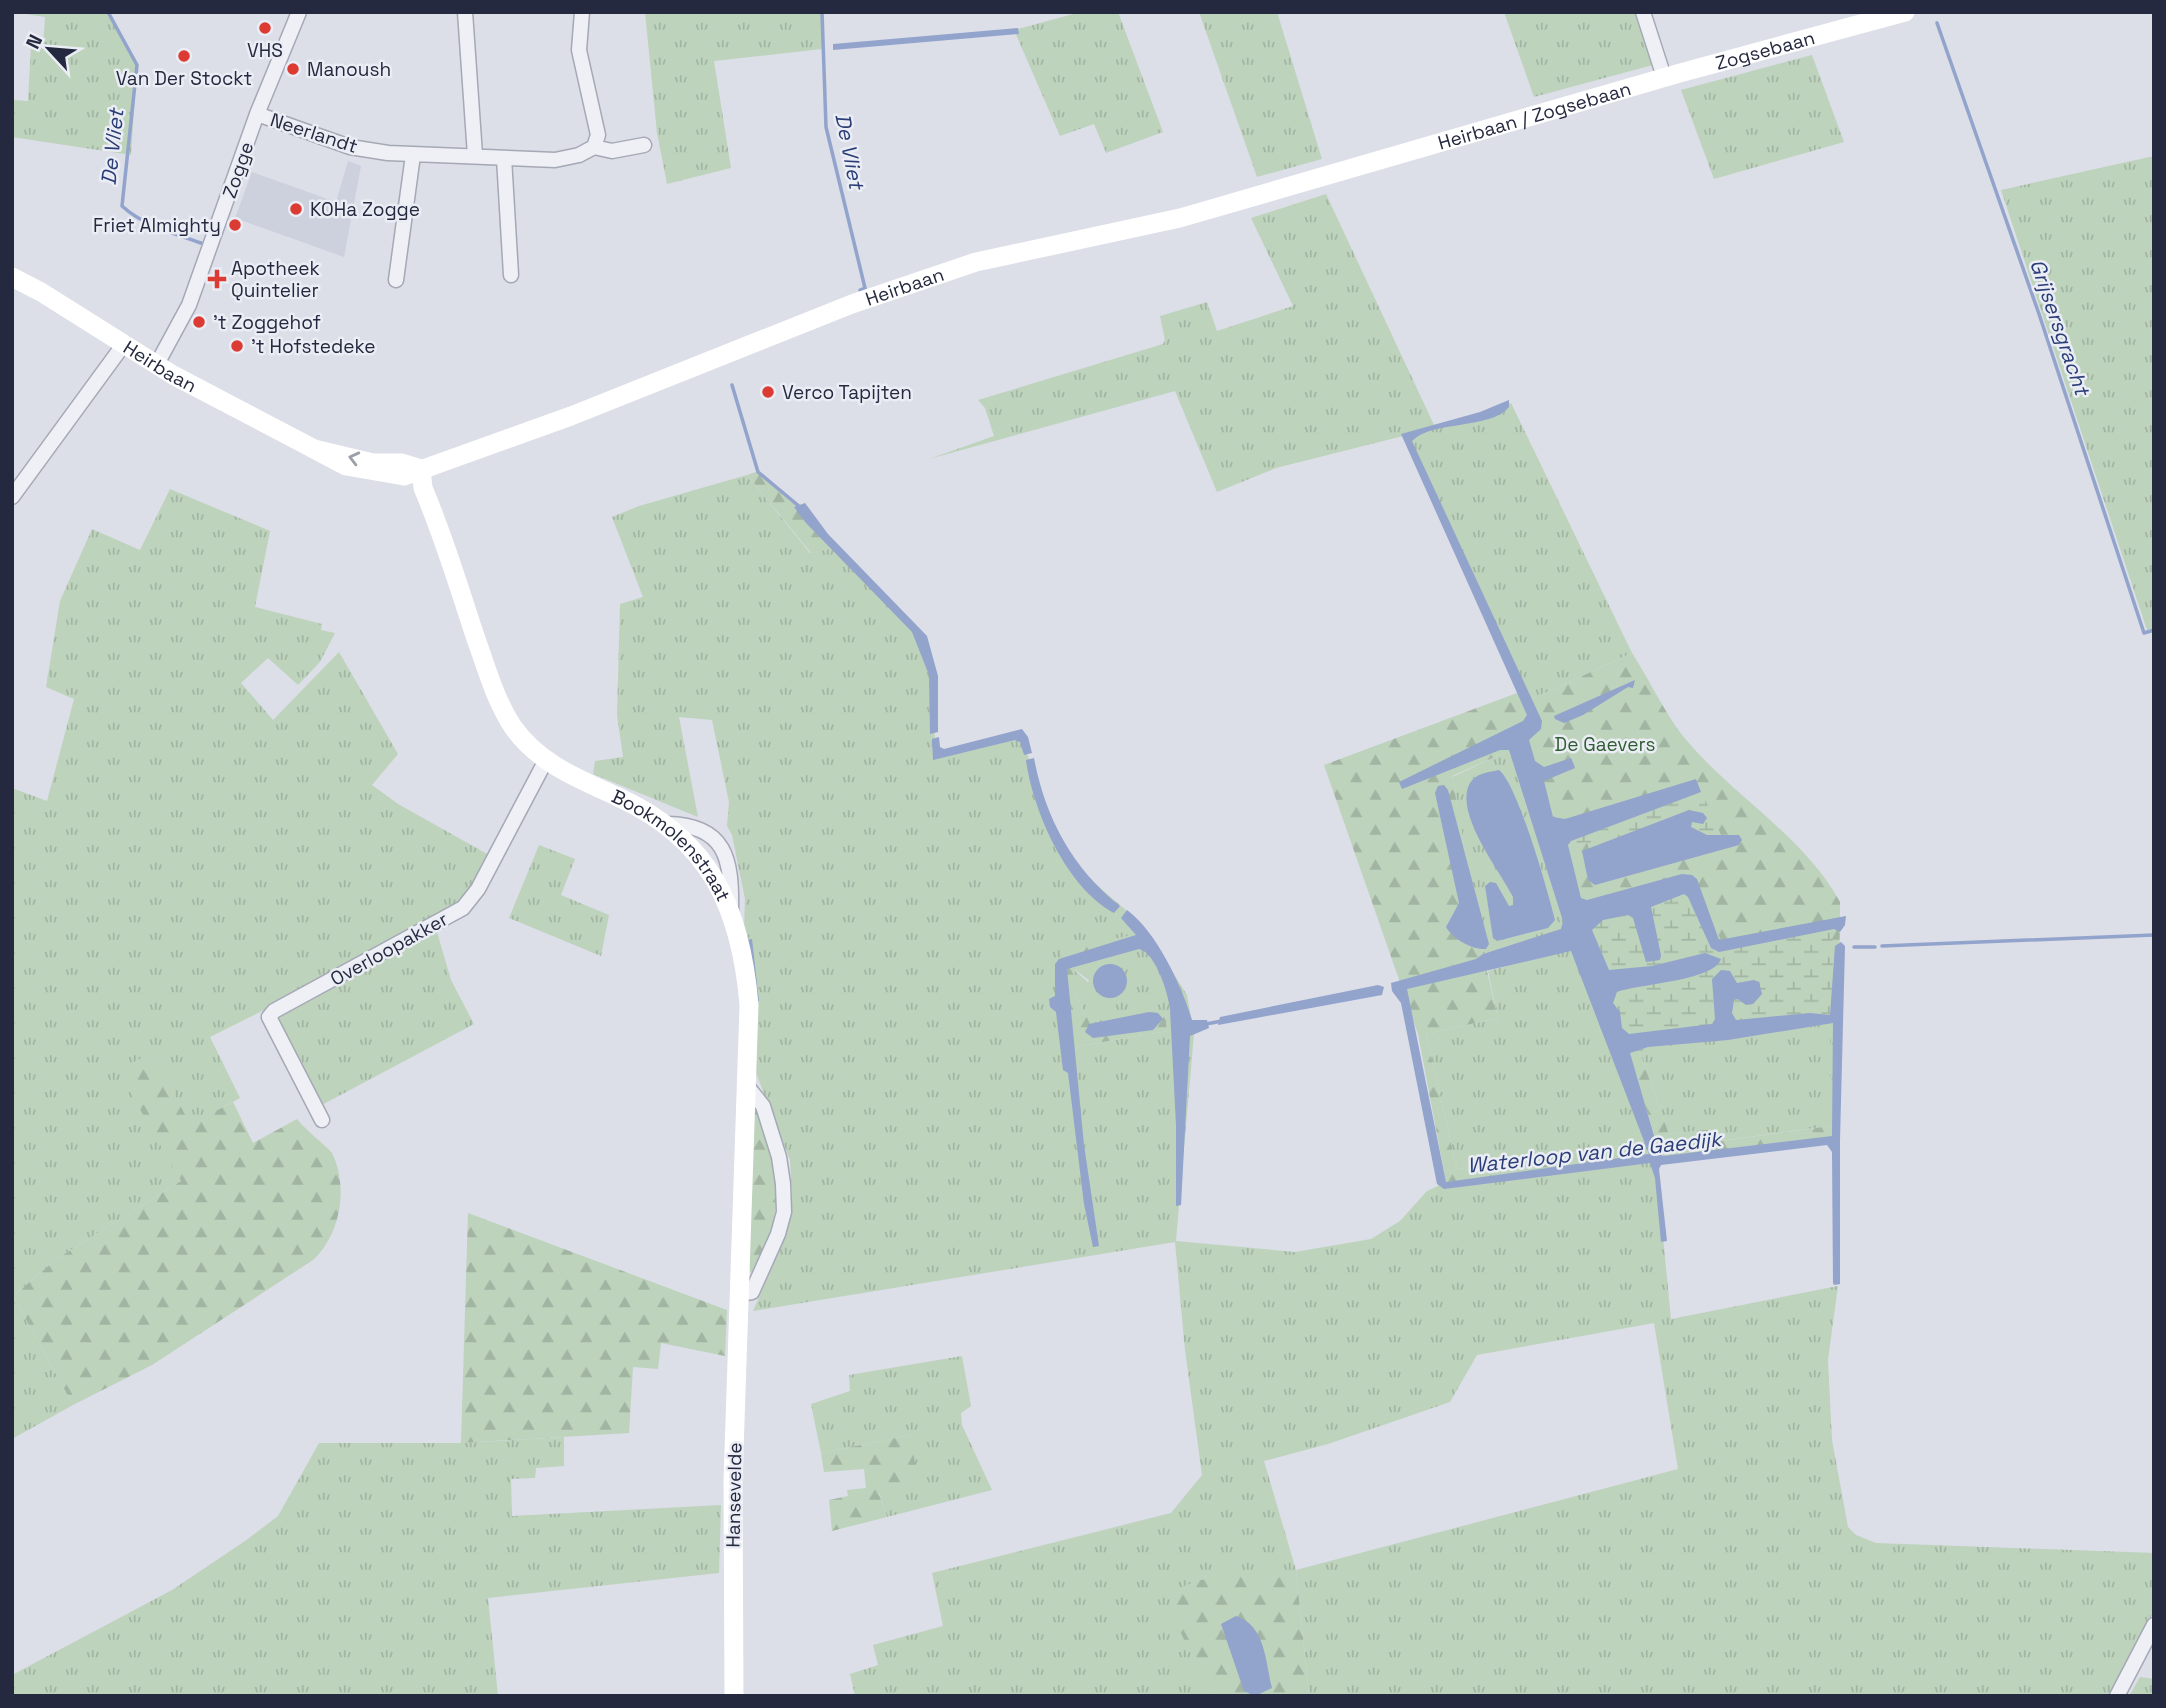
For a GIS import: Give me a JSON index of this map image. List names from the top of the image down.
{
  "streets": {
    "main road": [
      "Zogsebaan",
      "Heirbaan / Zogsebaan",
      "Heirbaan",
      "Bookmolenstraat",
      "Hansevelde"
    ],
    "street": ["Neerlandt", "Zogge", "Overloopakker"]
  },
  "crossings": [
    ["Zogsebaan", "Heirbaan / Zogsebaan"],
    ["Heirbaan / Zogsebaan", "Heirbaan"],
    ["Neerlandt", "Zogge"],
    ["Zogge", "Heirbaan"],
    ["Heirbaan", "Bookmolenstraat"],
    ["Bookmolenstraat", "Overloopakker"],
    ["Bookmolenstraat", "Hansevelde"]
  ],
  "water": ["De Vliet", "Grijsersgracht", "Waterloop van de Gaedijk"],
  "parks": ["De Gaevers"],
  "places": {
    "other": [
      "VHS",
      "Van Der Stockt",
      "Manoush",
      "KOHa Zogge",
      "Friet Almighty",
      "'t Zoggehof",
      "'t Hofstedeke",
      "Verco Tapijten"
    ],
    "health": ["Apotheek Quintelier"]
  },
  "north": "top left"
}
